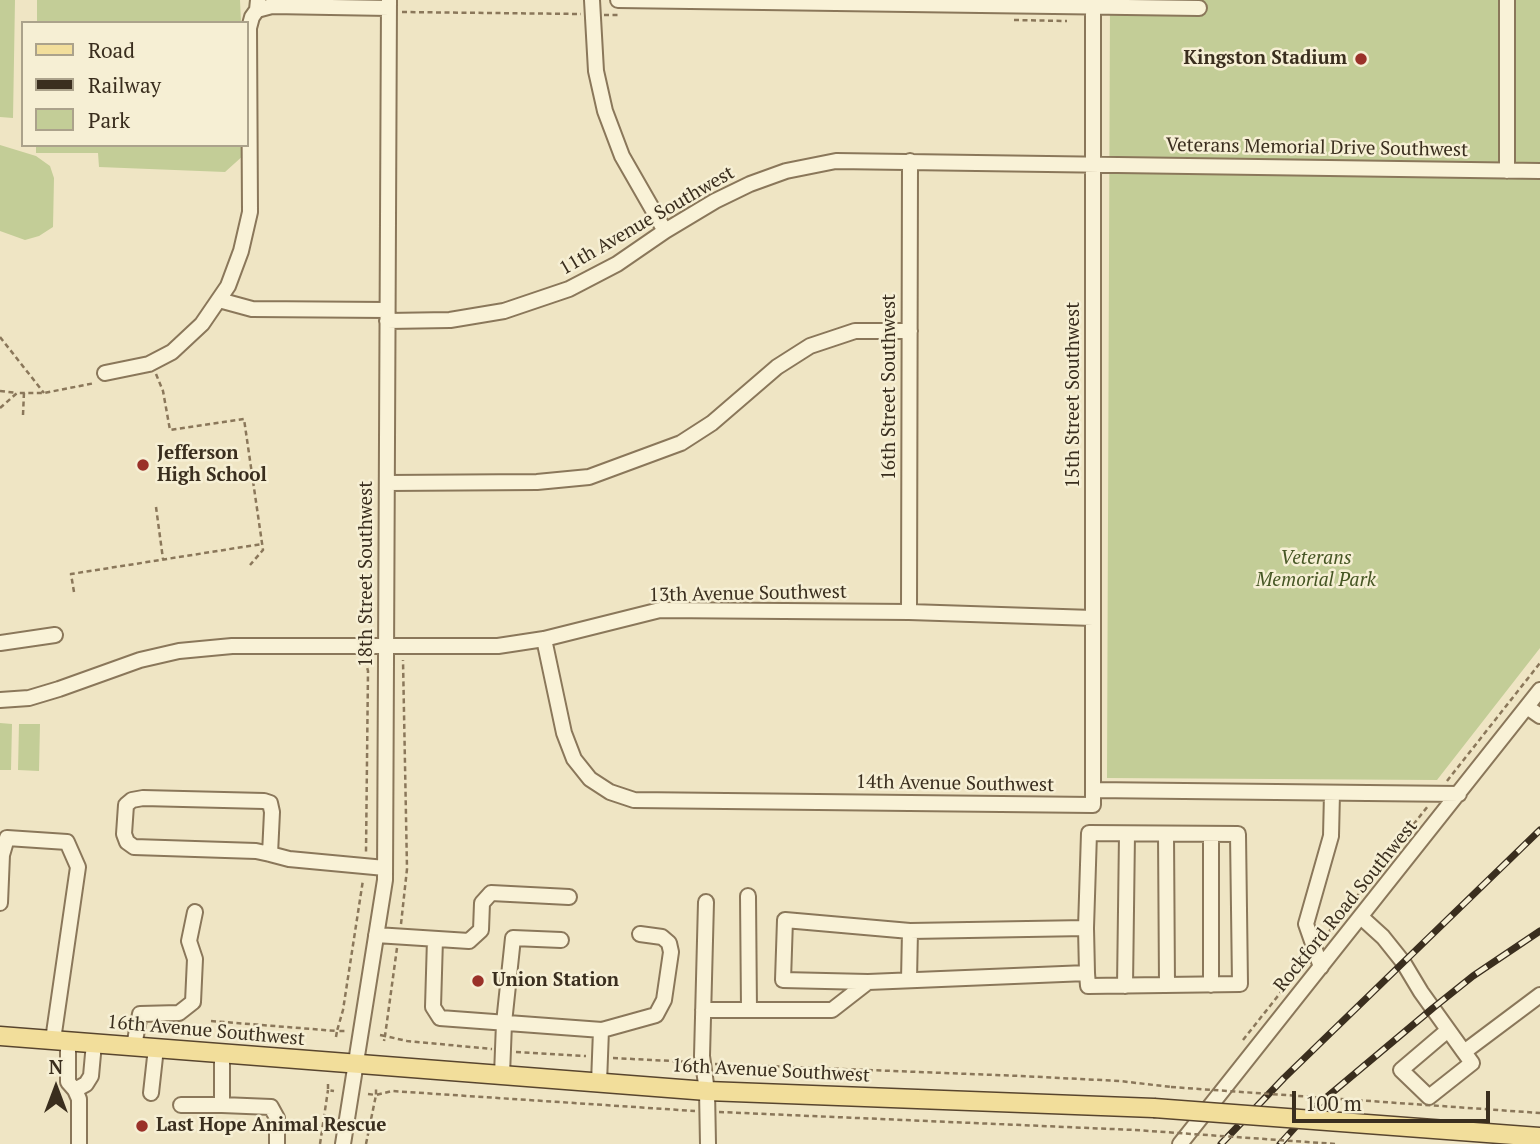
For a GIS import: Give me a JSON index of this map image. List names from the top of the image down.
{
  "streets": {
    "main road": ["16th Avenue Southwest"],
    "street": [
      "Veterans Memorial Drive Southwest",
      "11th Avenue Southwest",
      "16th Street Southwest",
      "15th Street Southwest",
      "18th Street Southwest",
      "13th Avenue Southwest",
      "14th Avenue Southwest",
      "Rockford Road Southwest"
    ]
  },
  "crossings": [
    ["Veterans Memorial Drive Southwest", "11th Avenue Southwest"],
    ["Veterans Memorial Drive Southwest", "15th Street Southwest"],
    ["11th Avenue Southwest", "16th Street Southwest"],
    ["11th Avenue Southwest", "15th Street Southwest"],
    ["11th Avenue Southwest", "18th Street Southwest"],
    ["16th Street Southwest", "13th Avenue Southwest"],
    ["15th Street Southwest", "13th Avenue Southwest"],
    ["15th Street Southwest", "14th Avenue Southwest"],
    ["18th Street Southwest", "13th Avenue Southwest"],
    ["18th Street Southwest", "16th Avenue Southwest"],
    ["13th Avenue Southwest", "14th Avenue Southwest"]
  ],
  "parks": ["Veterans Memorial Park"],
  "places": [
    "Kingston Stadium",
    "Jefferson High School",
    "Union Station",
    "Last Hope Animal Rescue"
  ],
  "legend": ["Road", "Railway", "Park"],
  "scale_bar": "100 m",
  "north": "top"
}
